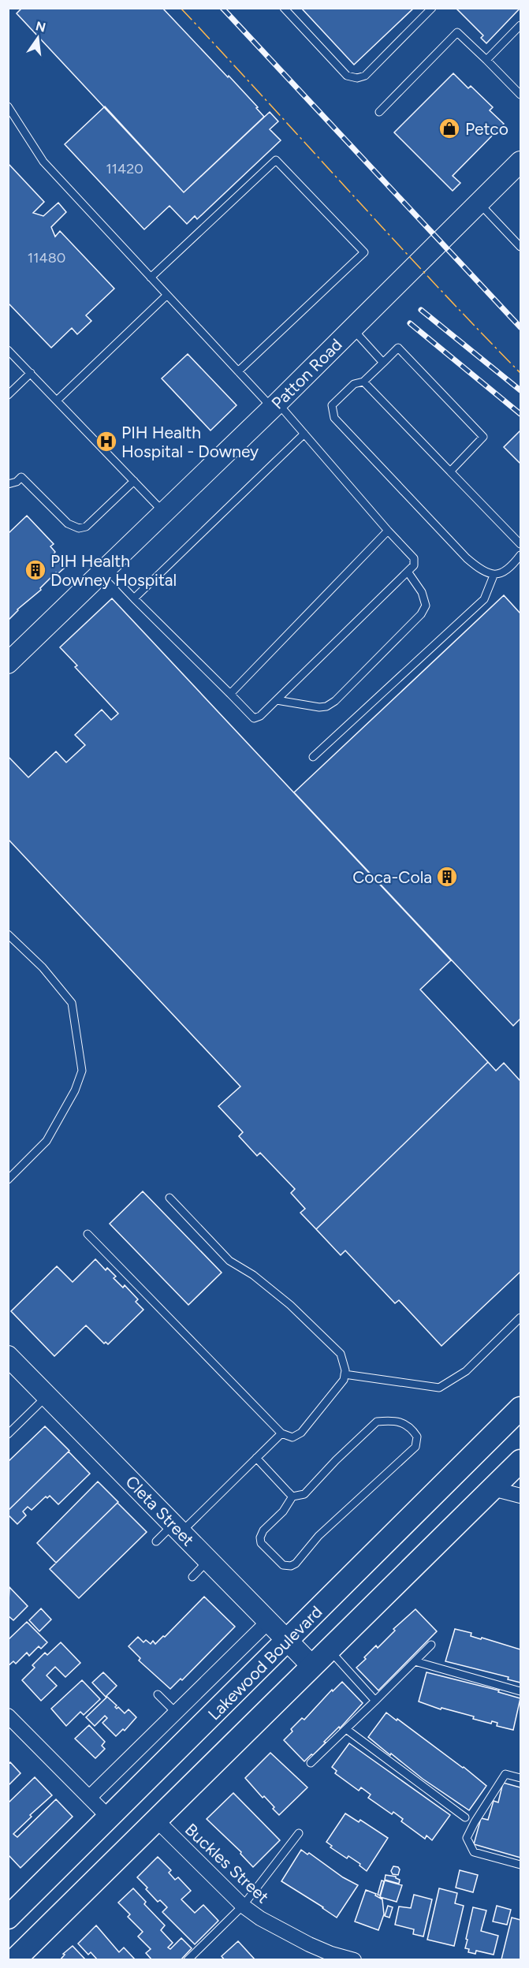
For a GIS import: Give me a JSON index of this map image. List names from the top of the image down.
{
  "streets": {
    "main road": ["Lakewood Boulevard"],
    "street": ["Patton Road", "Cleta Street", "Buckles Street"]
  },
  "crossings": [
    ["Cleta Street", "Lakewood Boulevard"]
  ],
  "places": {
    "shop": ["Petco"],
    "hospital": ["PIH Health Hospital - Downey"],
    "building": ["PIH Health Downey Hospital", "Coca-Cola"]
  },
  "house_numbers": ["11420", "11480"],
  "north": "top"
}
